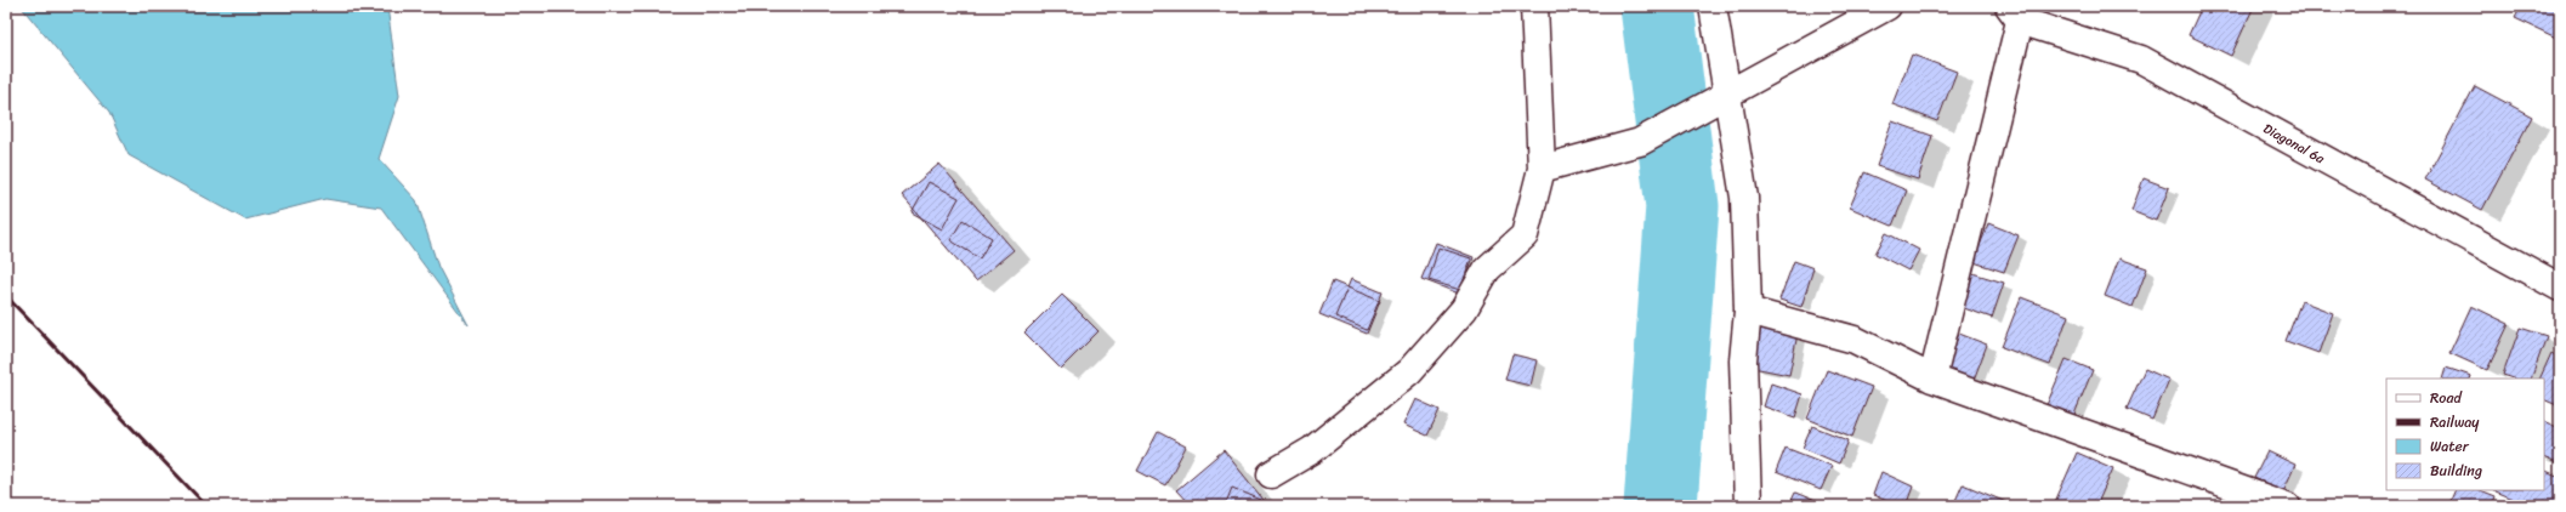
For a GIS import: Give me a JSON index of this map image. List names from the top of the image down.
{
  "streets": {
    "street": ["Diagonal 6a"]
  },
  "legend": [
    "Road",
    "Railway",
    "Water",
    "Building"
  ]
}
